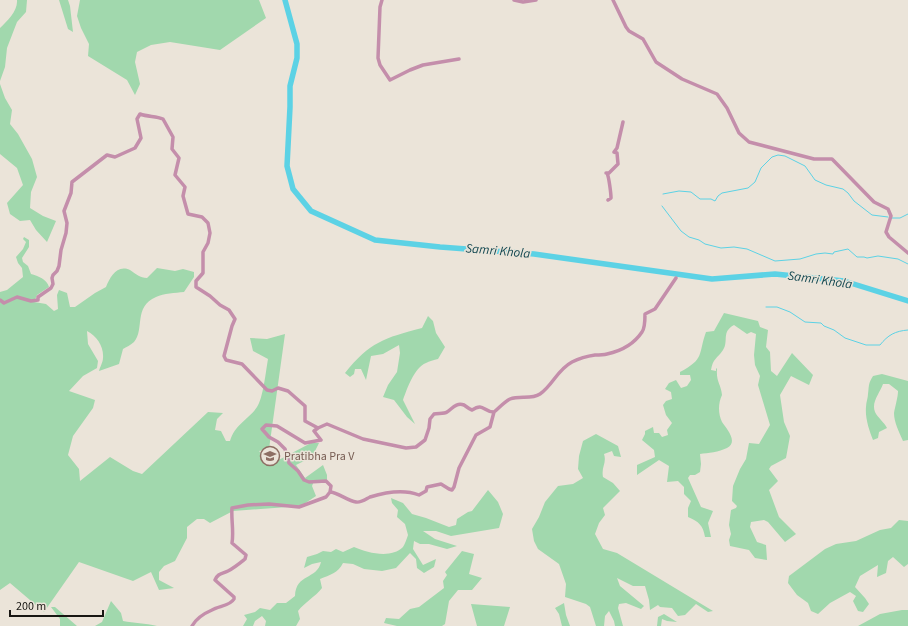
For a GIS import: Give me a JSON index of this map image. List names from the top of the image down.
{
  "water": ["Samri Khola"],
  "places": {
    "school or university": ["Pratibha Pra V"]
  },
  "scale_bar": "200 m"
}
